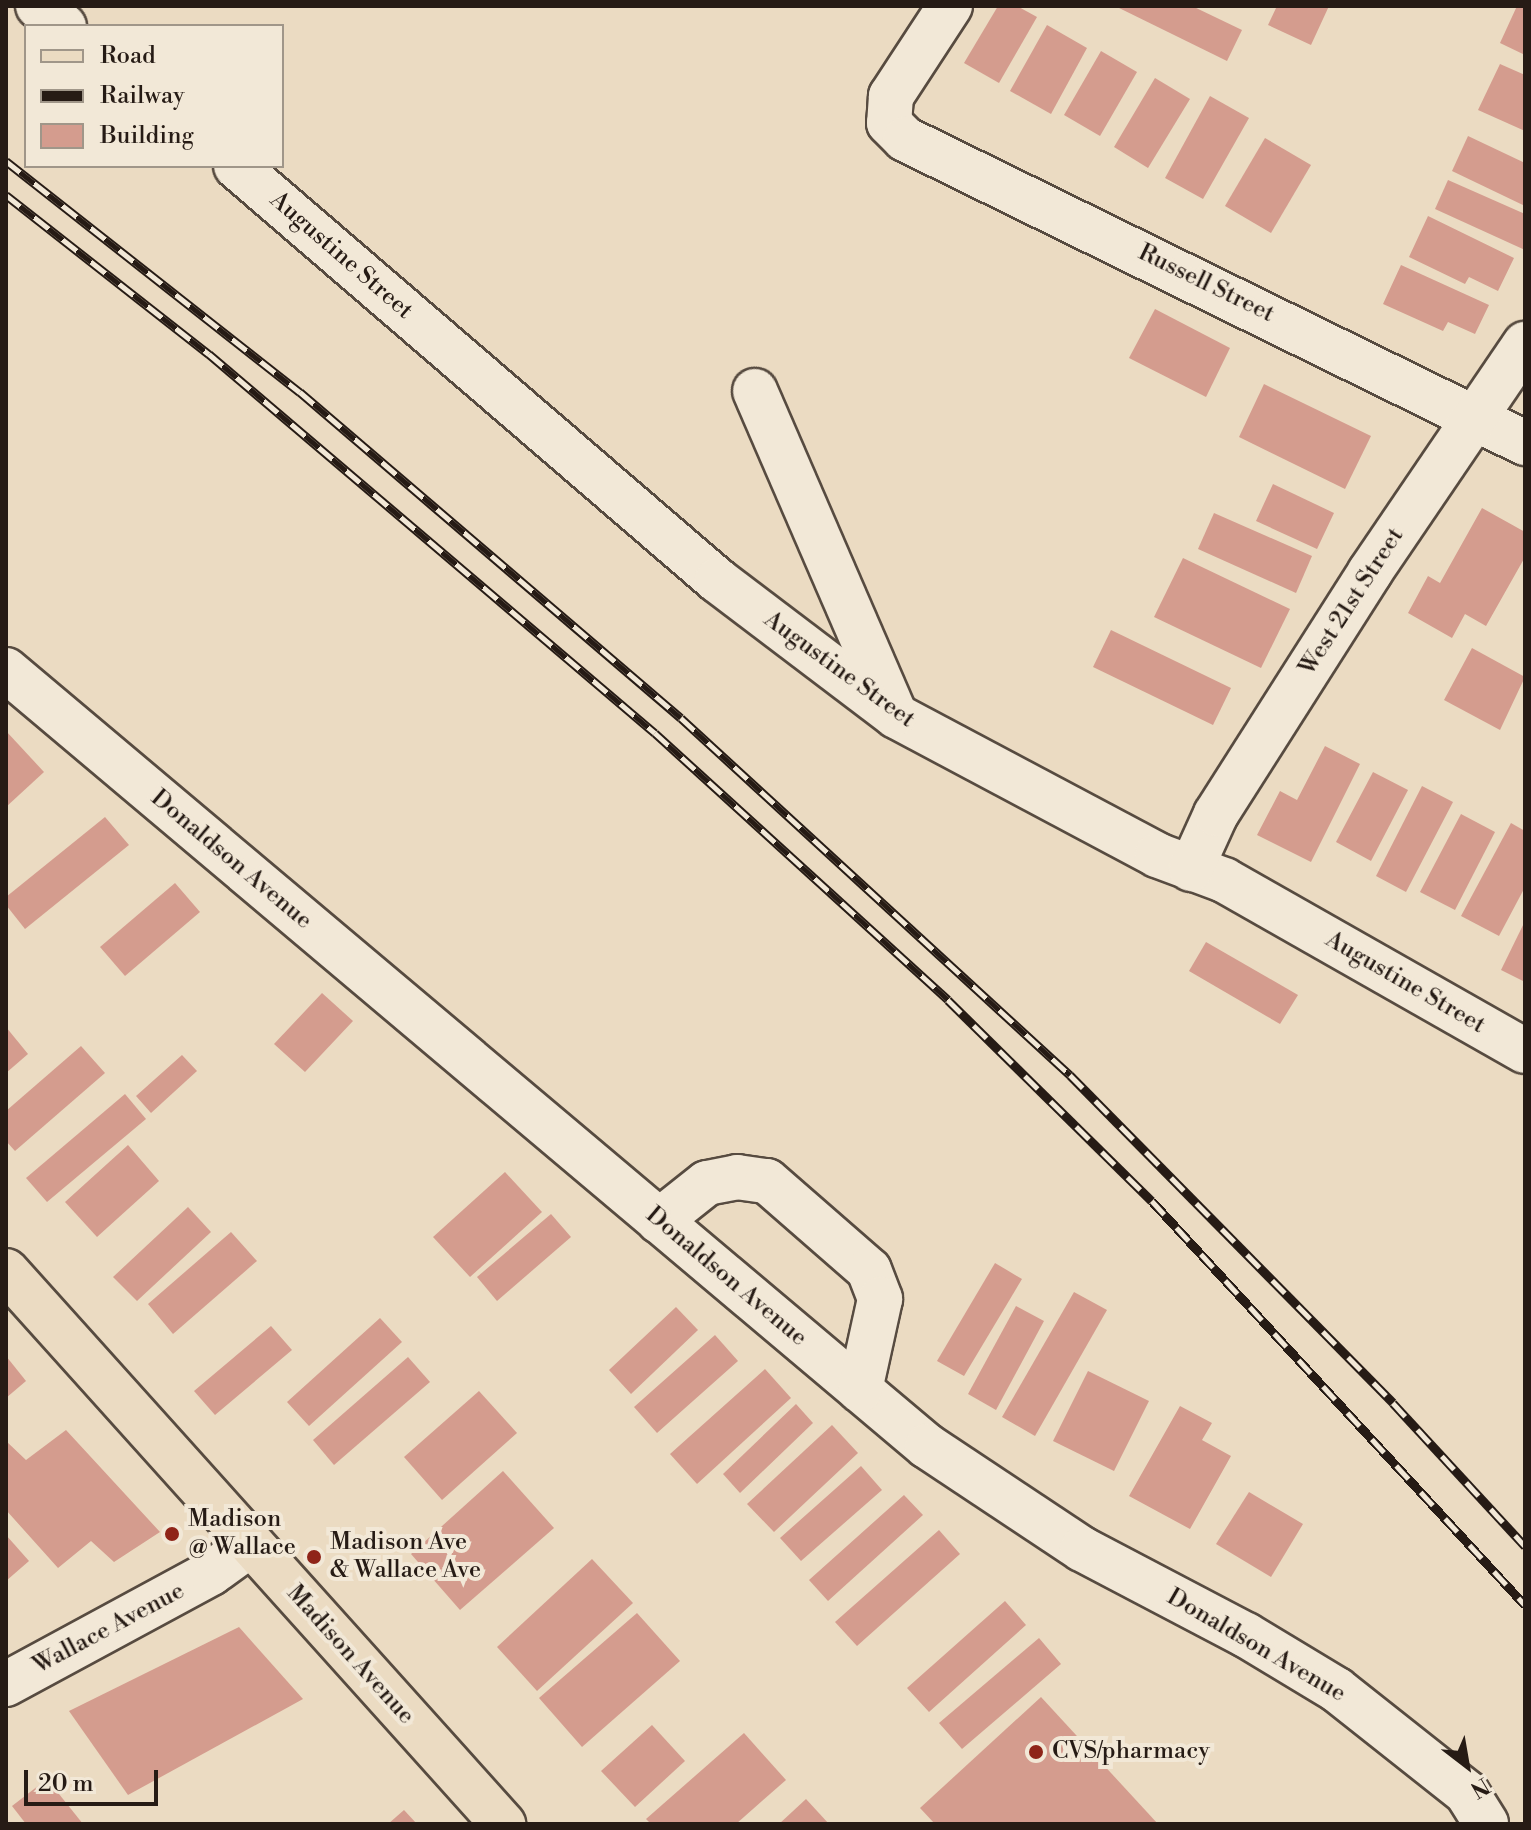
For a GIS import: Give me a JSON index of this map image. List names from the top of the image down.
{
  "streets": {
    "main road": ["Madison Avenue"],
    "street": [
      "Augustine Street",
      "Russell Street",
      "West 21st Street",
      "Donaldson Avenue",
      "Wallace Avenue"
    ]
  },
  "crossings": [
    ["Augustine Street", "West 21st Street"],
    ["Russell Street", "West 21st Street"],
    ["Wallace Avenue", "Madison Avenue"]
  ],
  "places": ["Madison @ Wallace", "Madison Ave & Wallace Ave", "CVS/pharmacy"],
  "legend": ["Road", "Railway", "Building"],
  "scale_bar": "20 m",
  "north": "bottom right"
}
